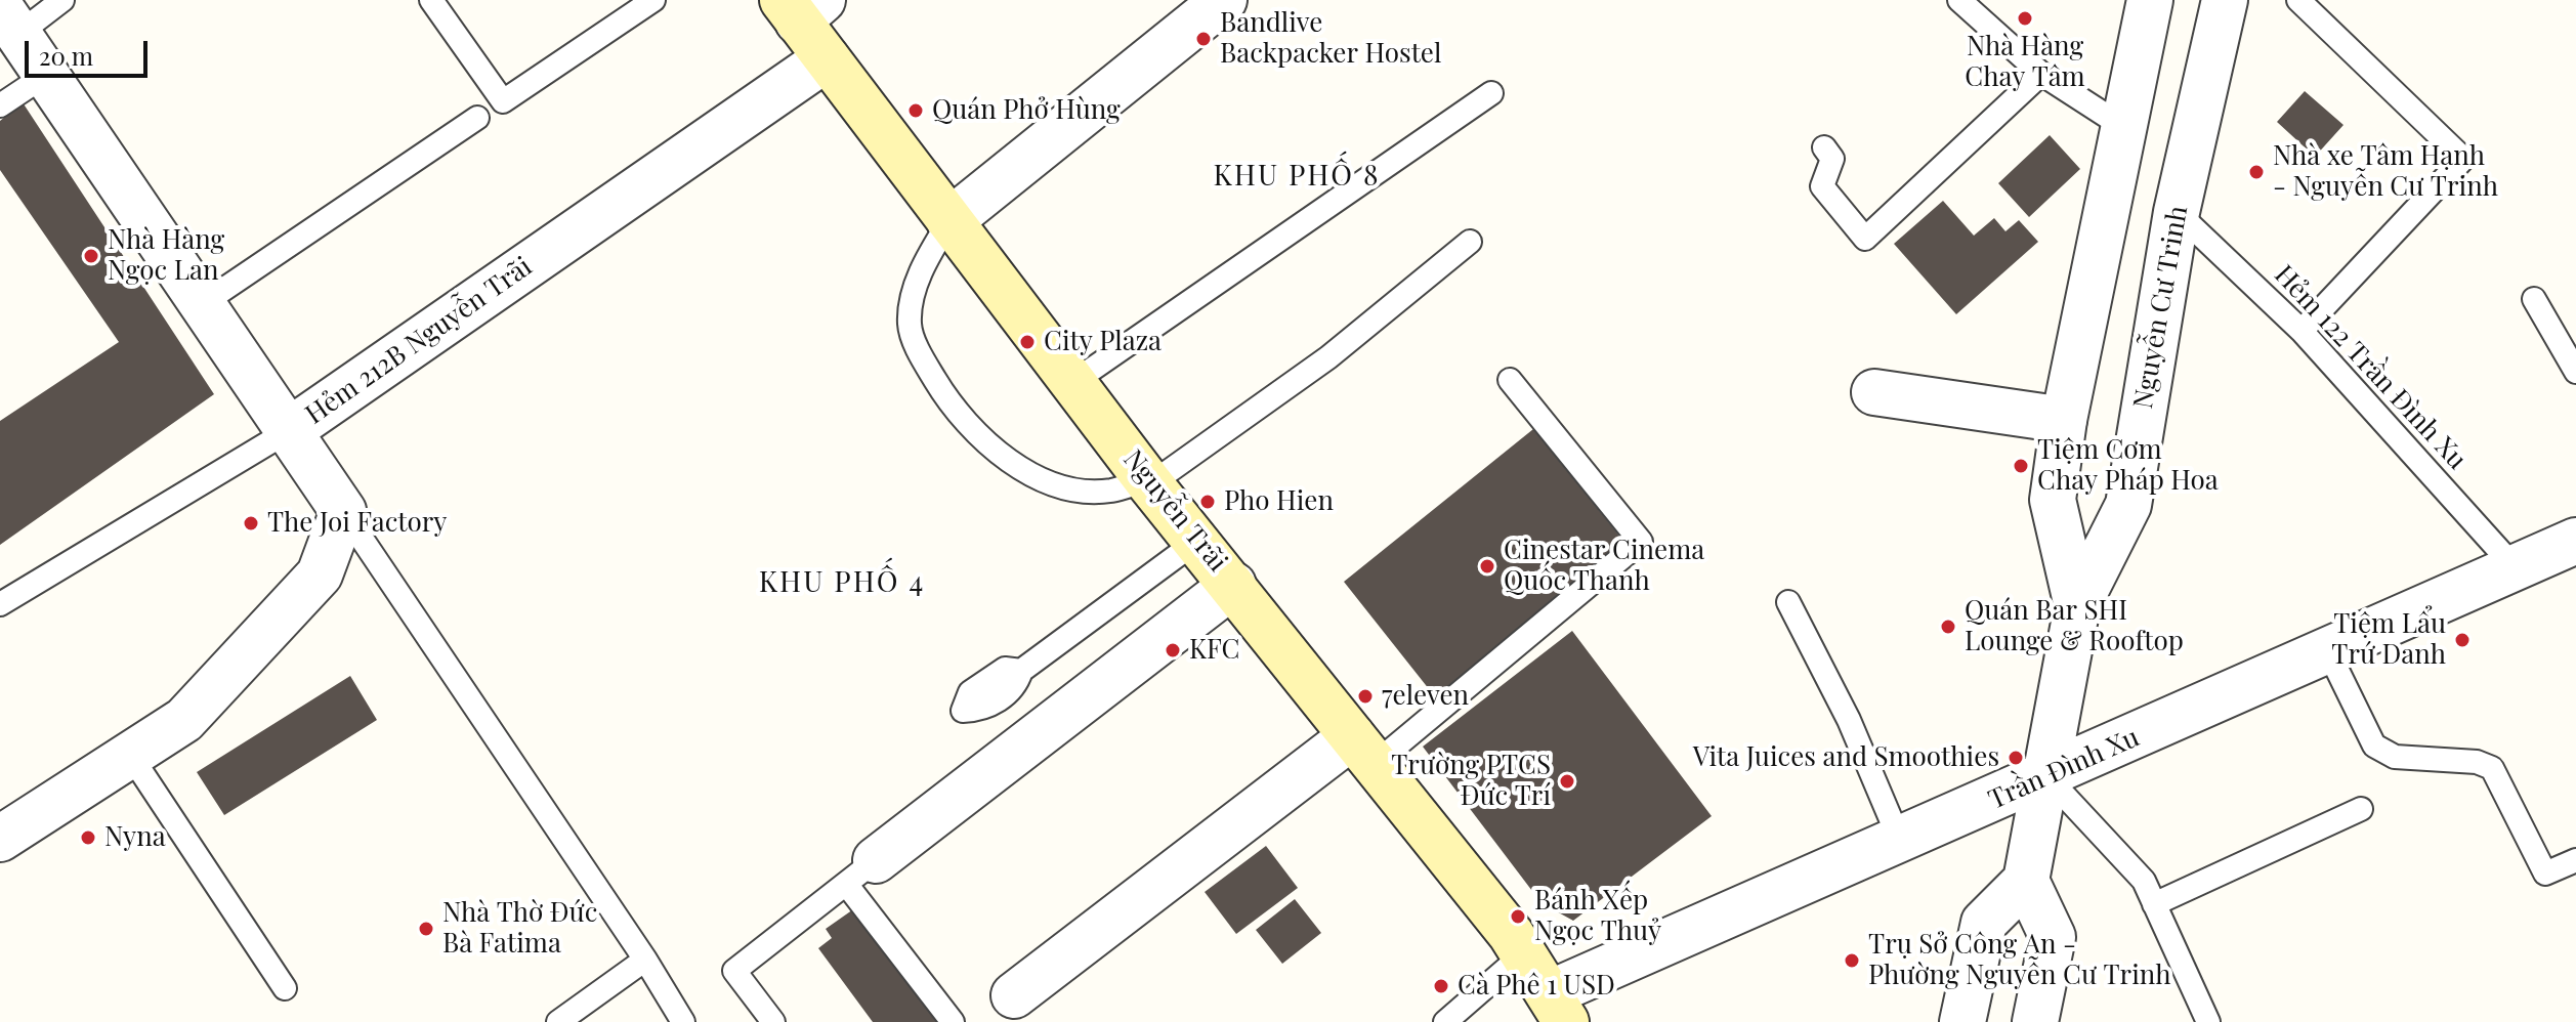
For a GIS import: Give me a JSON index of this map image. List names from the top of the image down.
{
  "streets": {
    "main road": ["Nguyễn Trãi"],
    "street": ["Nguyễn Cư Trinh", "Hẻm 212B Nguyễn Trãi", "Trần Ðình Xu"],
    "lane": ["Hẻm 122 Trần Ðình Xu"]
  },
  "crossings": [
    ["Nguyễn Cư Trinh", "Hẻm 122 Trần Ðình Xu"],
    ["Nguyễn Cư Trinh", "Trần Ðình Xu"],
    ["Hẻm 212B Nguyễn Trãi", "Nguyễn Trãi"],
    ["Hẻm 122 Trần Ðình Xu", "Trần Ðình Xu"],
    ["Nguyễn Trãi", "Trần Ðình Xu"]
  ],
  "districts": ["KHU PHỐ 8", "KHU PHỐ 4"],
  "places": [
    "Nhà Hàng Chay Tâm",
    "Bandlive Backpacker Hostel",
    "Quán Phở Hùng",
    "Nhà xe Tâm Hạnh - Nguyễn Cư Trinh",
    "Nhà Hàng Ngọc Lan",
    "City Plaza",
    "Tiệm Cơm Chay Pháp Hoa",
    "Pho Hien",
    "The Joi Factory",
    "Cinestar Cinema Quốc Thanh",
    "Quán Bar SHI Lounge & Rooftop",
    "Tiệm Lẩu Trứ Danh",
    "KFC",
    "7eleven",
    "Vita Juices and Smoothies",
    "Trường PTCS Đức Trí",
    "Nyna",
    "Bánh Xếp Ngọc Thuỷ",
    "Nhà Thờ Đức Bà Fatima",
    "Trụ Sở Công An - Phường Nguyễn Cư Trinh",
    "Cà Phê 1 USD"
  ],
  "scale_bar": "20 m"
}
